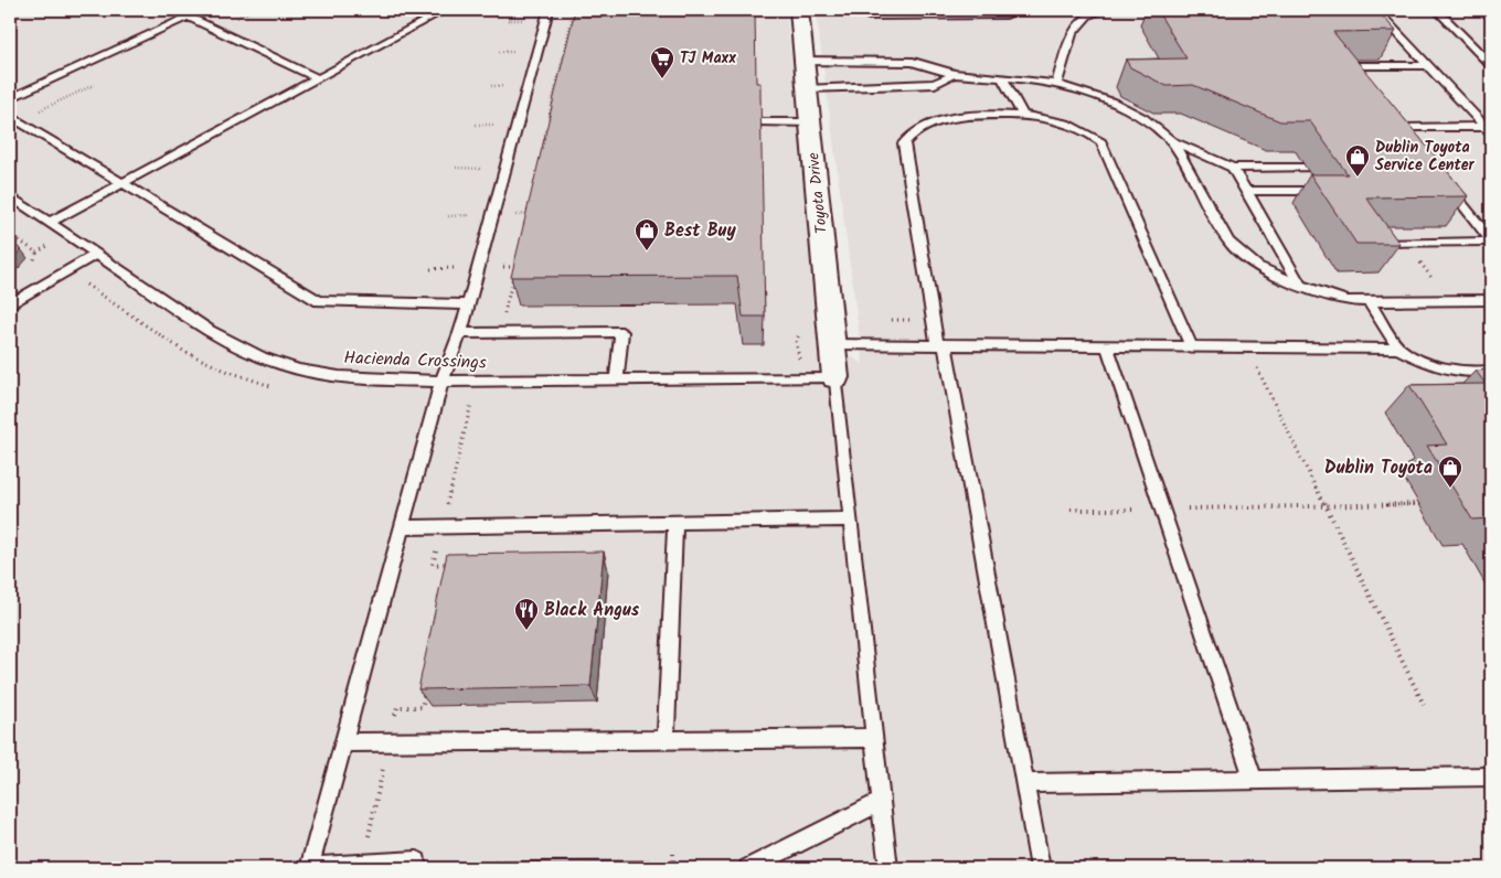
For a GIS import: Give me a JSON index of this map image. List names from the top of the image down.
{
  "streets": {
    "street": ["Toyota Drive"],
    "lane": ["Hacienda Crossings"]
  },
  "crossings": [
    ["Toyota Drive", "Hacienda Crossings"]
  ],
  "places": {
    "supermarket": ["TJ Maxx"],
    "shop": ["Dublin Toyota Service Center", "Best Buy", "Dublin Toyota"],
    "restaurant": ["Black Angus"]
  }
}
